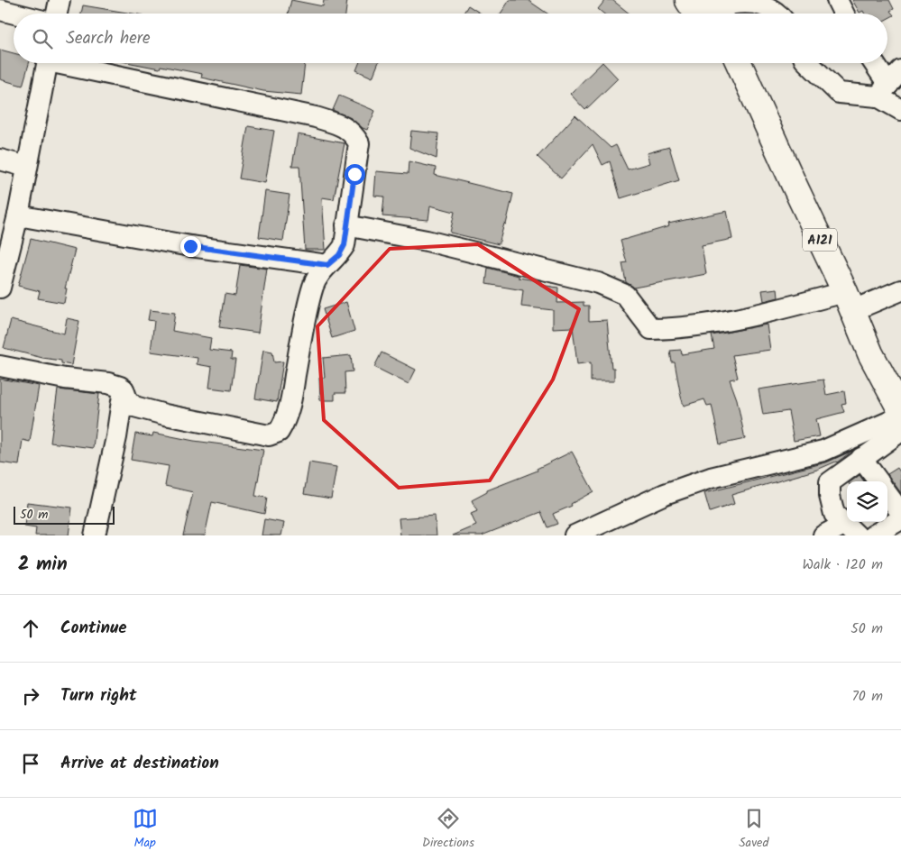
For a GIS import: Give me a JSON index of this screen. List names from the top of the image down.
{
  "streets": {
    "main road": ["A121"]
  },
  "scale_bar": "50 m",
  "page": {
    "search": "Search here",
    "scale": "50 m",
    "heading": ["2 min", "Walk · 120 m"],
    "list": [
      ["Continue", "50 m"],
      ["Turn right", "70 m"],
      "Arrive at destination"
    ],
    "nav": ["Map", "Directions", "Saved"]
  }
}
